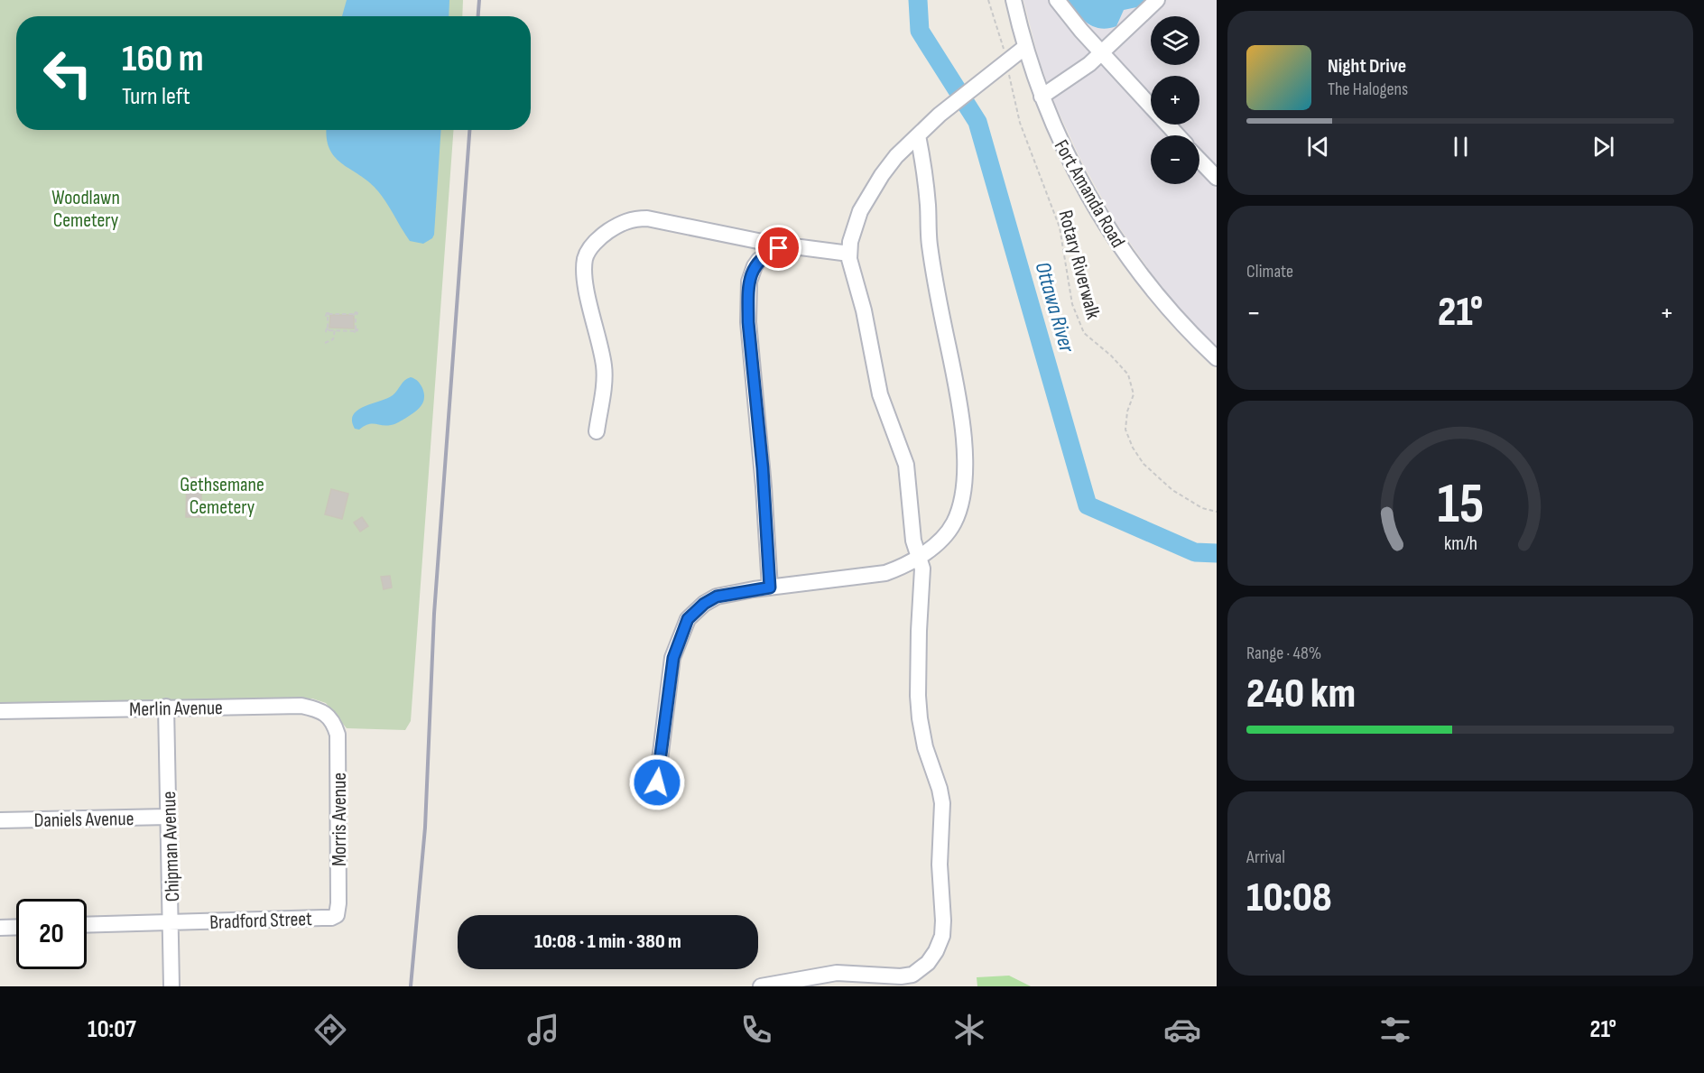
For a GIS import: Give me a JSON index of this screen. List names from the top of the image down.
{
  "streets": {
    "street": [
      "Fort Amanda Road",
      "Merlin Avenue",
      "Daniels Avenue",
      "Morris Avenue",
      "Chipman Avenue",
      "Bradford Street"
    ],
    "path": ["Rotary Riverwalk"]
  },
  "crossings": [
    ["Merlin Avenue", "Morris Avenue"],
    ["Merlin Avenue", "Chipman Avenue"],
    ["Daniels Avenue", "Chipman Avenue"],
    ["Morris Avenue", "Bradford Street"],
    ["Chipman Avenue", "Bradford Street"]
  ],
  "water": ["Ottawa River"],
  "parks": ["Woodlawn Cemetery", "Gethsemane Cemetery"],
  "page": {
    "map_buttons": ["+", "−"],
    "turn": ["160 m", "Turn left"],
    "song": ["Night Drive", "The Halogens"],
    "tile": [
      "Climate",
      ["Range · 48%", "240 km"],
      ["Arrival", "10:08"]
    ],
    "heat": ["−", "21°", "+"],
    "limit": "20",
    "trip": "10:08 · 1 min · 380 m",
    "tabs": ["10:07", "21°"],
    "gauge": ["15", "km/h"]
  }
}
